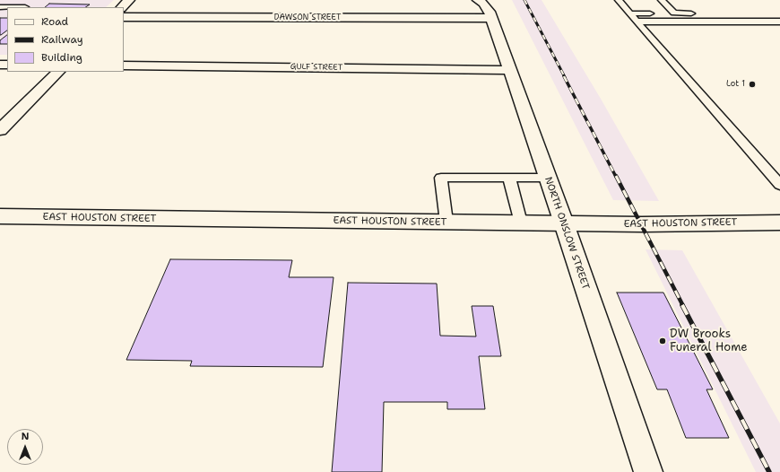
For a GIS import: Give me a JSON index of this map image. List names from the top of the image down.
{
  "streets": {
    "street": [
      "DAWSON STREET",
      "GULF STREET",
      "EAST HOUSTON STREET",
      "NORTH ONSLOW STREET"
    ]
  },
  "crossings": [
    ["DAWSON STREET", "NORTH ONSLOW STREET"],
    ["GULF STREET", "NORTH ONSLOW STREET"],
    ["EAST HOUSTON STREET", "NORTH ONSLOW STREET"]
  ],
  "places": ["Lot 1", "DW Brooks Funeral Home"],
  "legend": ["Road", "Railway", "Building"],
  "north": "top"
}
